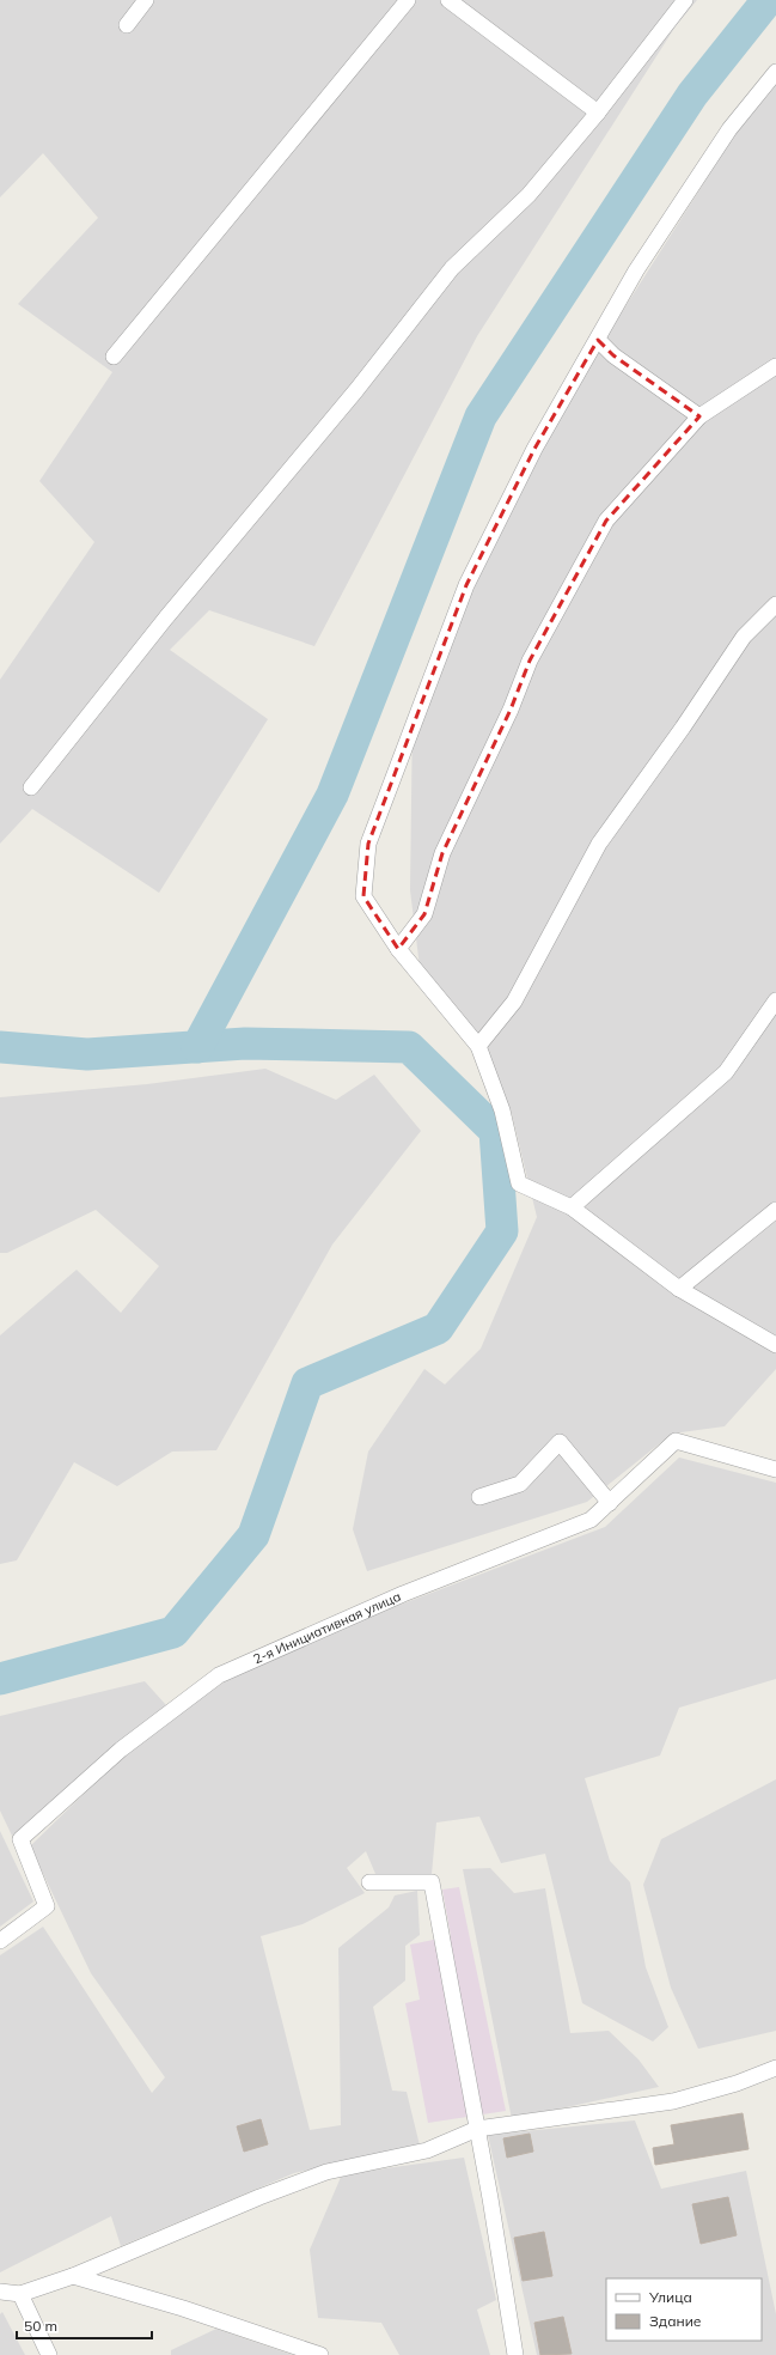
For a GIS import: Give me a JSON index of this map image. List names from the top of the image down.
{
  "streets": {
    "street": ["2-я Инициативная улица"]
  },
  "legend": ["Улица", "Здание"],
  "scale_bar": "50 m"
}
